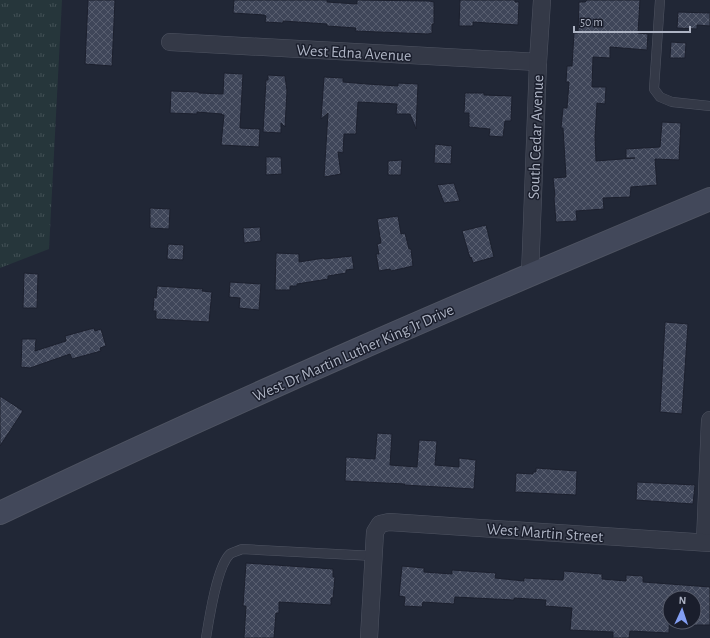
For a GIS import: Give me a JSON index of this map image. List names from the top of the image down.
{
  "streets": {
    "main road": ["West Dr Martin Luther King Jr Drive"],
    "street": ["West Edna Avenue", "South Cedar Avenue", "West Martin Street"]
  },
  "crossings": [
    ["West Edna Avenue", "South Cedar Avenue"],
    ["South Cedar Avenue", "West Dr Martin Luther King Jr Drive"]
  ],
  "scale_bar": "50 m",
  "north": "top"
}
